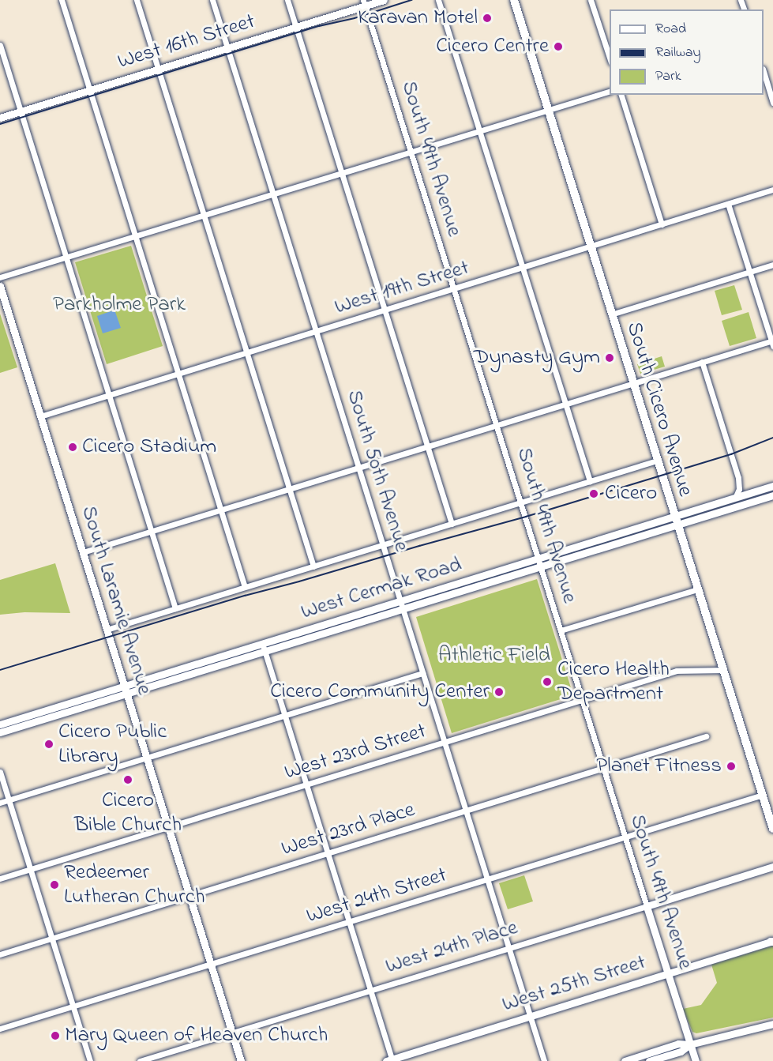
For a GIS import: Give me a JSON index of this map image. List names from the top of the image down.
{
  "streets": {
    "main road": [
      "West 16th Street",
      "South 49th Avenue",
      "South Cicero Avenue",
      "West Cermak Road",
      "South Laramie Avenue",
      "West 24th Place",
      "West 25th Street"
    ],
    "street": [
      "West 19th Street",
      "South 50th Avenue",
      "West 23rd Street",
      "West 23rd Place",
      "West 24th Street"
    ]
  },
  "crossings": [
    ["West 16th Street", "South 49th Avenue"],
    ["West 16th Street", "South 50th Avenue"],
    ["South 49th Avenue", "West 19th Street"],
    ["South 49th Avenue", "West Cermak Road"],
    ["South 49th Avenue", "West 23rd Street"],
    ["South 49th Avenue", "West 23rd Place"],
    ["South 49th Avenue", "West 24th Street"],
    ["South 49th Avenue", "West 24th Place"],
    ["South 49th Avenue", "West 25th Street"],
    ["West 19th Street", "South Cicero Avenue"],
    ["West 19th Street", "South 50th Avenue"],
    ["West 19th Street", "South Laramie Avenue"],
    ["South Cicero Avenue", "West Cermak Road"],
    ["South Cicero Avenue", "West 23rd Street"],
    ["South Cicero Avenue", "West 24th Street"],
    ["South 50th Avenue", "West Cermak Road"],
    ["South 50th Avenue", "West 23rd Street"],
    ["South 50th Avenue", "West 23rd Place"],
    ["South 50th Avenue", "West 24th Street"],
    ["South 50th Avenue", "West 24th Place"],
    ["South 50th Avenue", "West 25th Street"],
    ["West Cermak Road", "South Laramie Avenue"],
    ["South Laramie Avenue", "West 23rd Street"],
    ["South Laramie Avenue", "West 23rd Place"],
    ["South Laramie Avenue", "West 24th Street"],
    ["South Laramie Avenue", "West 24th Place"]
  ],
  "parks": ["Parkholme Park", "Athletic Field"],
  "places": [
    "Karavan Motel",
    "Cicero Centre",
    "Dynasty Gym",
    "Cicero Stadium",
    "Cicero",
    "Cicero Health Department",
    "Cicero Community Center",
    "Cicero Public Library",
    "Planet Fitness",
    "Cicero Bible Church",
    "Redeemer Lutheran Church",
    "Mary Queen of Heaven Church"
  ],
  "legend": ["Road", "Railway", "Park"]
}
